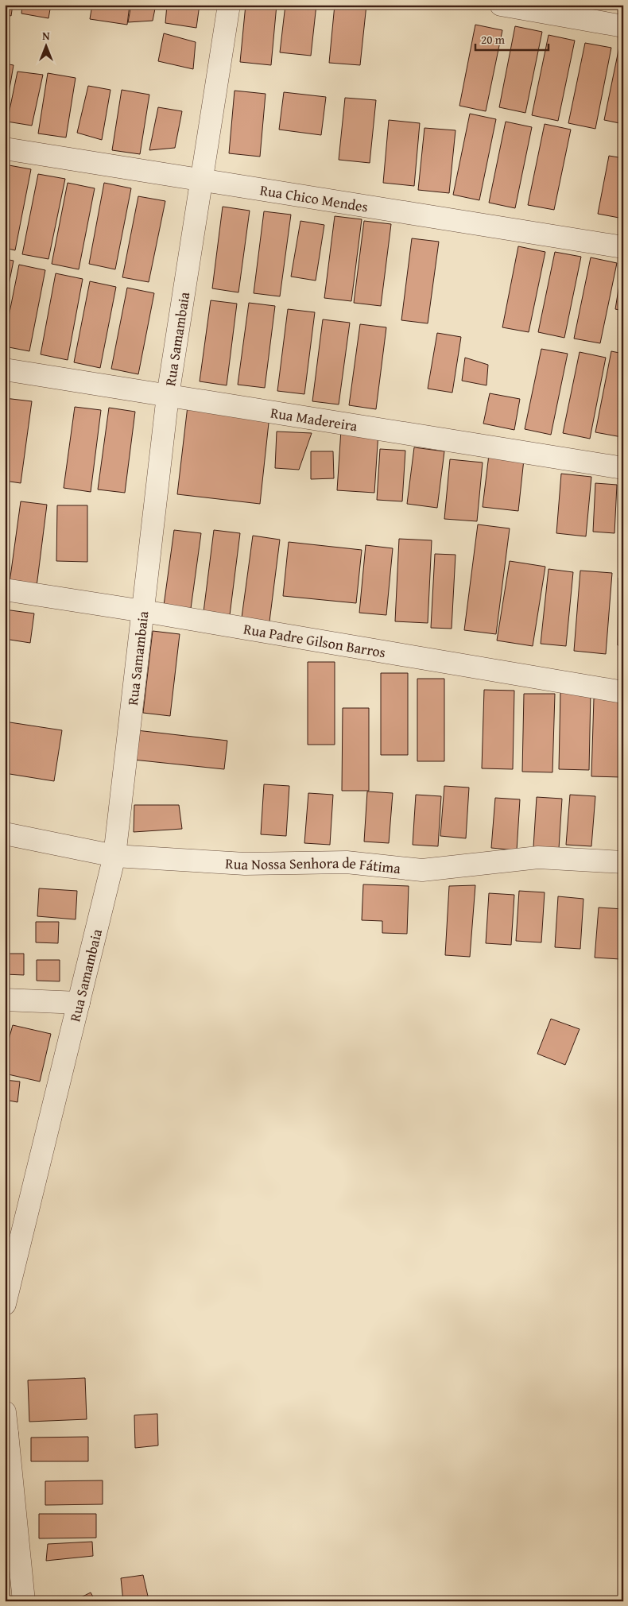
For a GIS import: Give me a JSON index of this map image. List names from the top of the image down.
{
  "streets": {
    "street": [
      "Rua Chico Mendes",
      "Rua Samambaia",
      "Rua Madereira",
      "Rua Padre Gilson Barros",
      "Rua Nossa Senhora de Fátima"
    ]
  },
  "crossings": [
    ["Rua Chico Mendes", "Rua Samambaia"],
    ["Rua Samambaia", "Rua Madereira"],
    ["Rua Samambaia", "Rua Padre Gilson Barros"],
    ["Rua Samambaia", "Rua Nossa Senhora de Fátima"]
  ],
  "scale_bar": "20 m",
  "north": "top"
}
